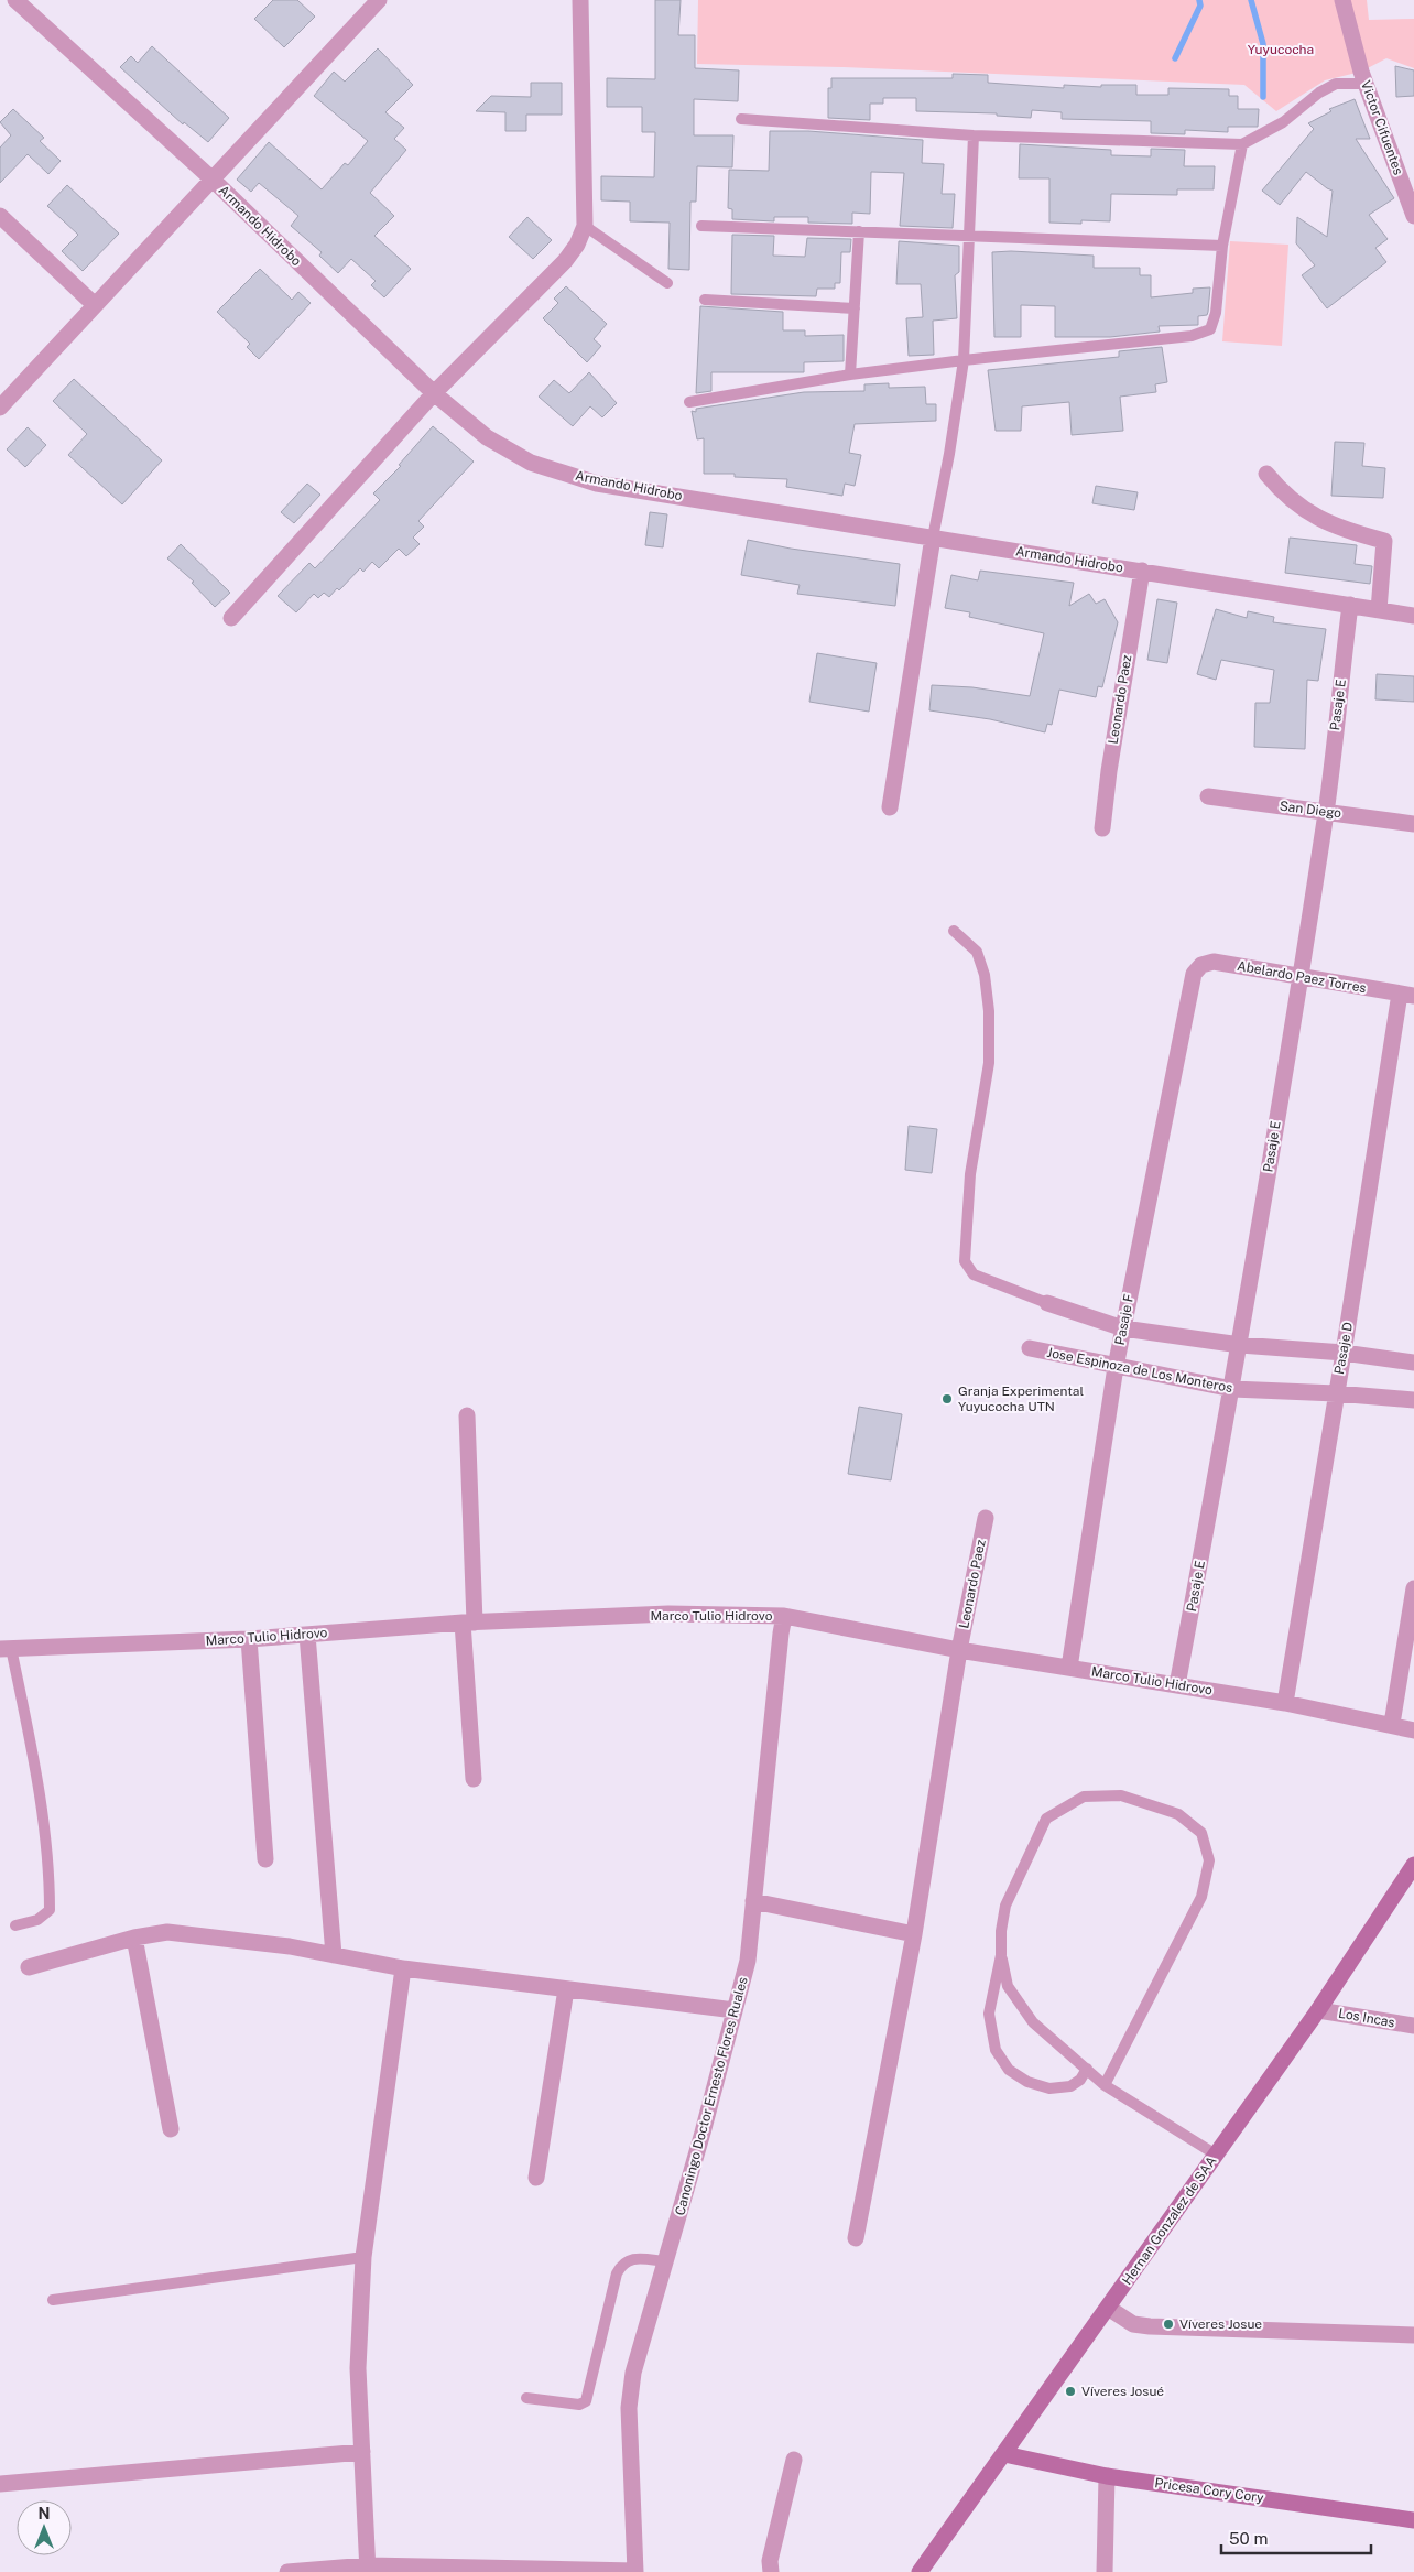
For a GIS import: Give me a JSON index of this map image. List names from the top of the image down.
{
  "streets": {
    "street": [
      "Victor Cifuentes",
      "Armando Hidrobo",
      "Leonardo Paez",
      "Pasaje E",
      "San Diego",
      "Abelardo Paez Torres",
      "Pasaje F",
      "Pasaje D",
      "Jose Espinoza de Los Monteros",
      "Marco Tulio Hidrovo",
      "Los Incas",
      "Canoningo Doctor Ernesto Flores Ruales",
      "Hernan Gonzalez de SAA",
      "Pricesa Cory Cory"
    ]
  },
  "crossings": [
    ["Armando Hidrobo", "Leonardo Paez"],
    ["Armando Hidrobo", "Pasaje E"],
    ["Leonardo Paez", "Marco Tulio Hidrovo"],
    ["Pasaje E", "San Diego"],
    ["Pasaje E", "Abelardo Paez Torres"],
    ["Pasaje E", "Jose Espinoza de Los Monteros"],
    ["Pasaje E", "Marco Tulio Hidrovo"],
    ["Abelardo Paez Torres", "Pasaje F"],
    ["Abelardo Paez Torres", "Pasaje D"],
    ["Pasaje F", "Jose Espinoza de Los Monteros"],
    ["Pasaje F", "Marco Tulio Hidrovo"],
    ["Pasaje D", "Jose Espinoza de Los Monteros"],
    ["Pasaje D", "Marco Tulio Hidrovo"],
    ["Marco Tulio Hidrovo", "Canoningo Doctor Ernesto Flores Ruales"],
    ["Los Incas", "Hernan Gonzalez de SAA"],
    ["Hernan Gonzalez de SAA", "Pricesa Cory Cory"]
  ],
  "parks": ["Yuyucocha"],
  "places": ["Granja Experimental Yuyucocha UTN", "Víveres Josue", "Víveres Josué"],
  "scale_bar": "50 m",
  "north": "top"
}
